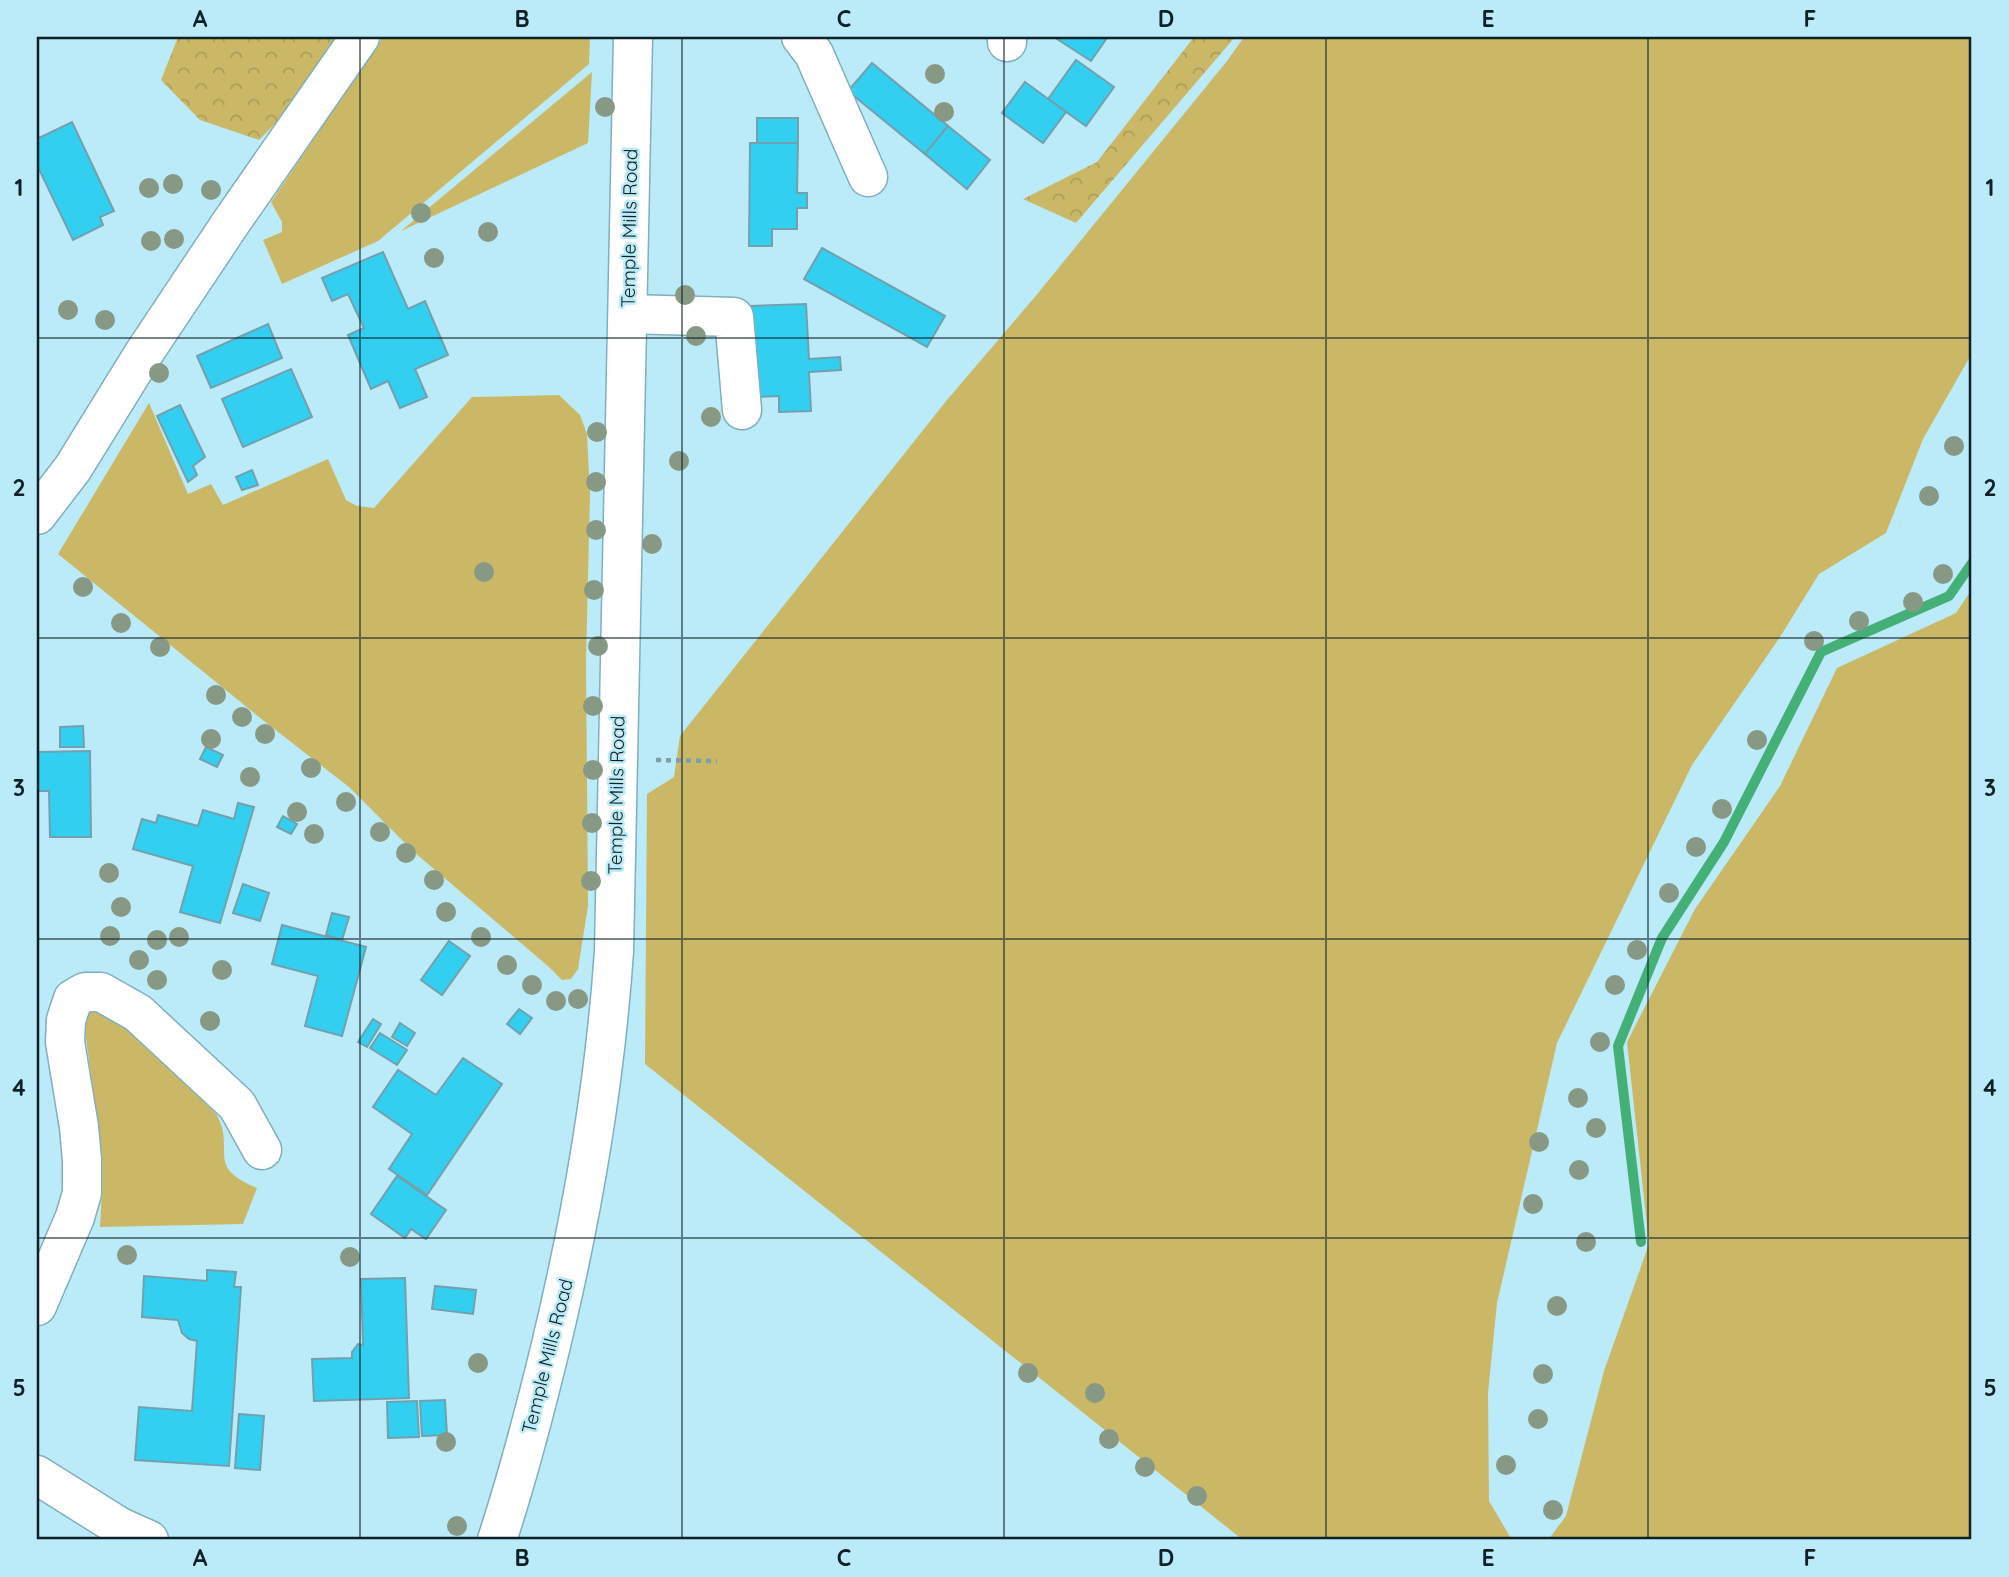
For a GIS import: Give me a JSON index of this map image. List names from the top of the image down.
{
  "streets": {
    "street": ["Temple Mills Road"]
  },
  "grid": {
    "columns": [
      "A",
      "B",
      "C",
      "D",
      "E",
      "F"
    ],
    "rows": [
      "1",
      "2",
      "3",
      "4",
      "5"
    ]
  }
}
